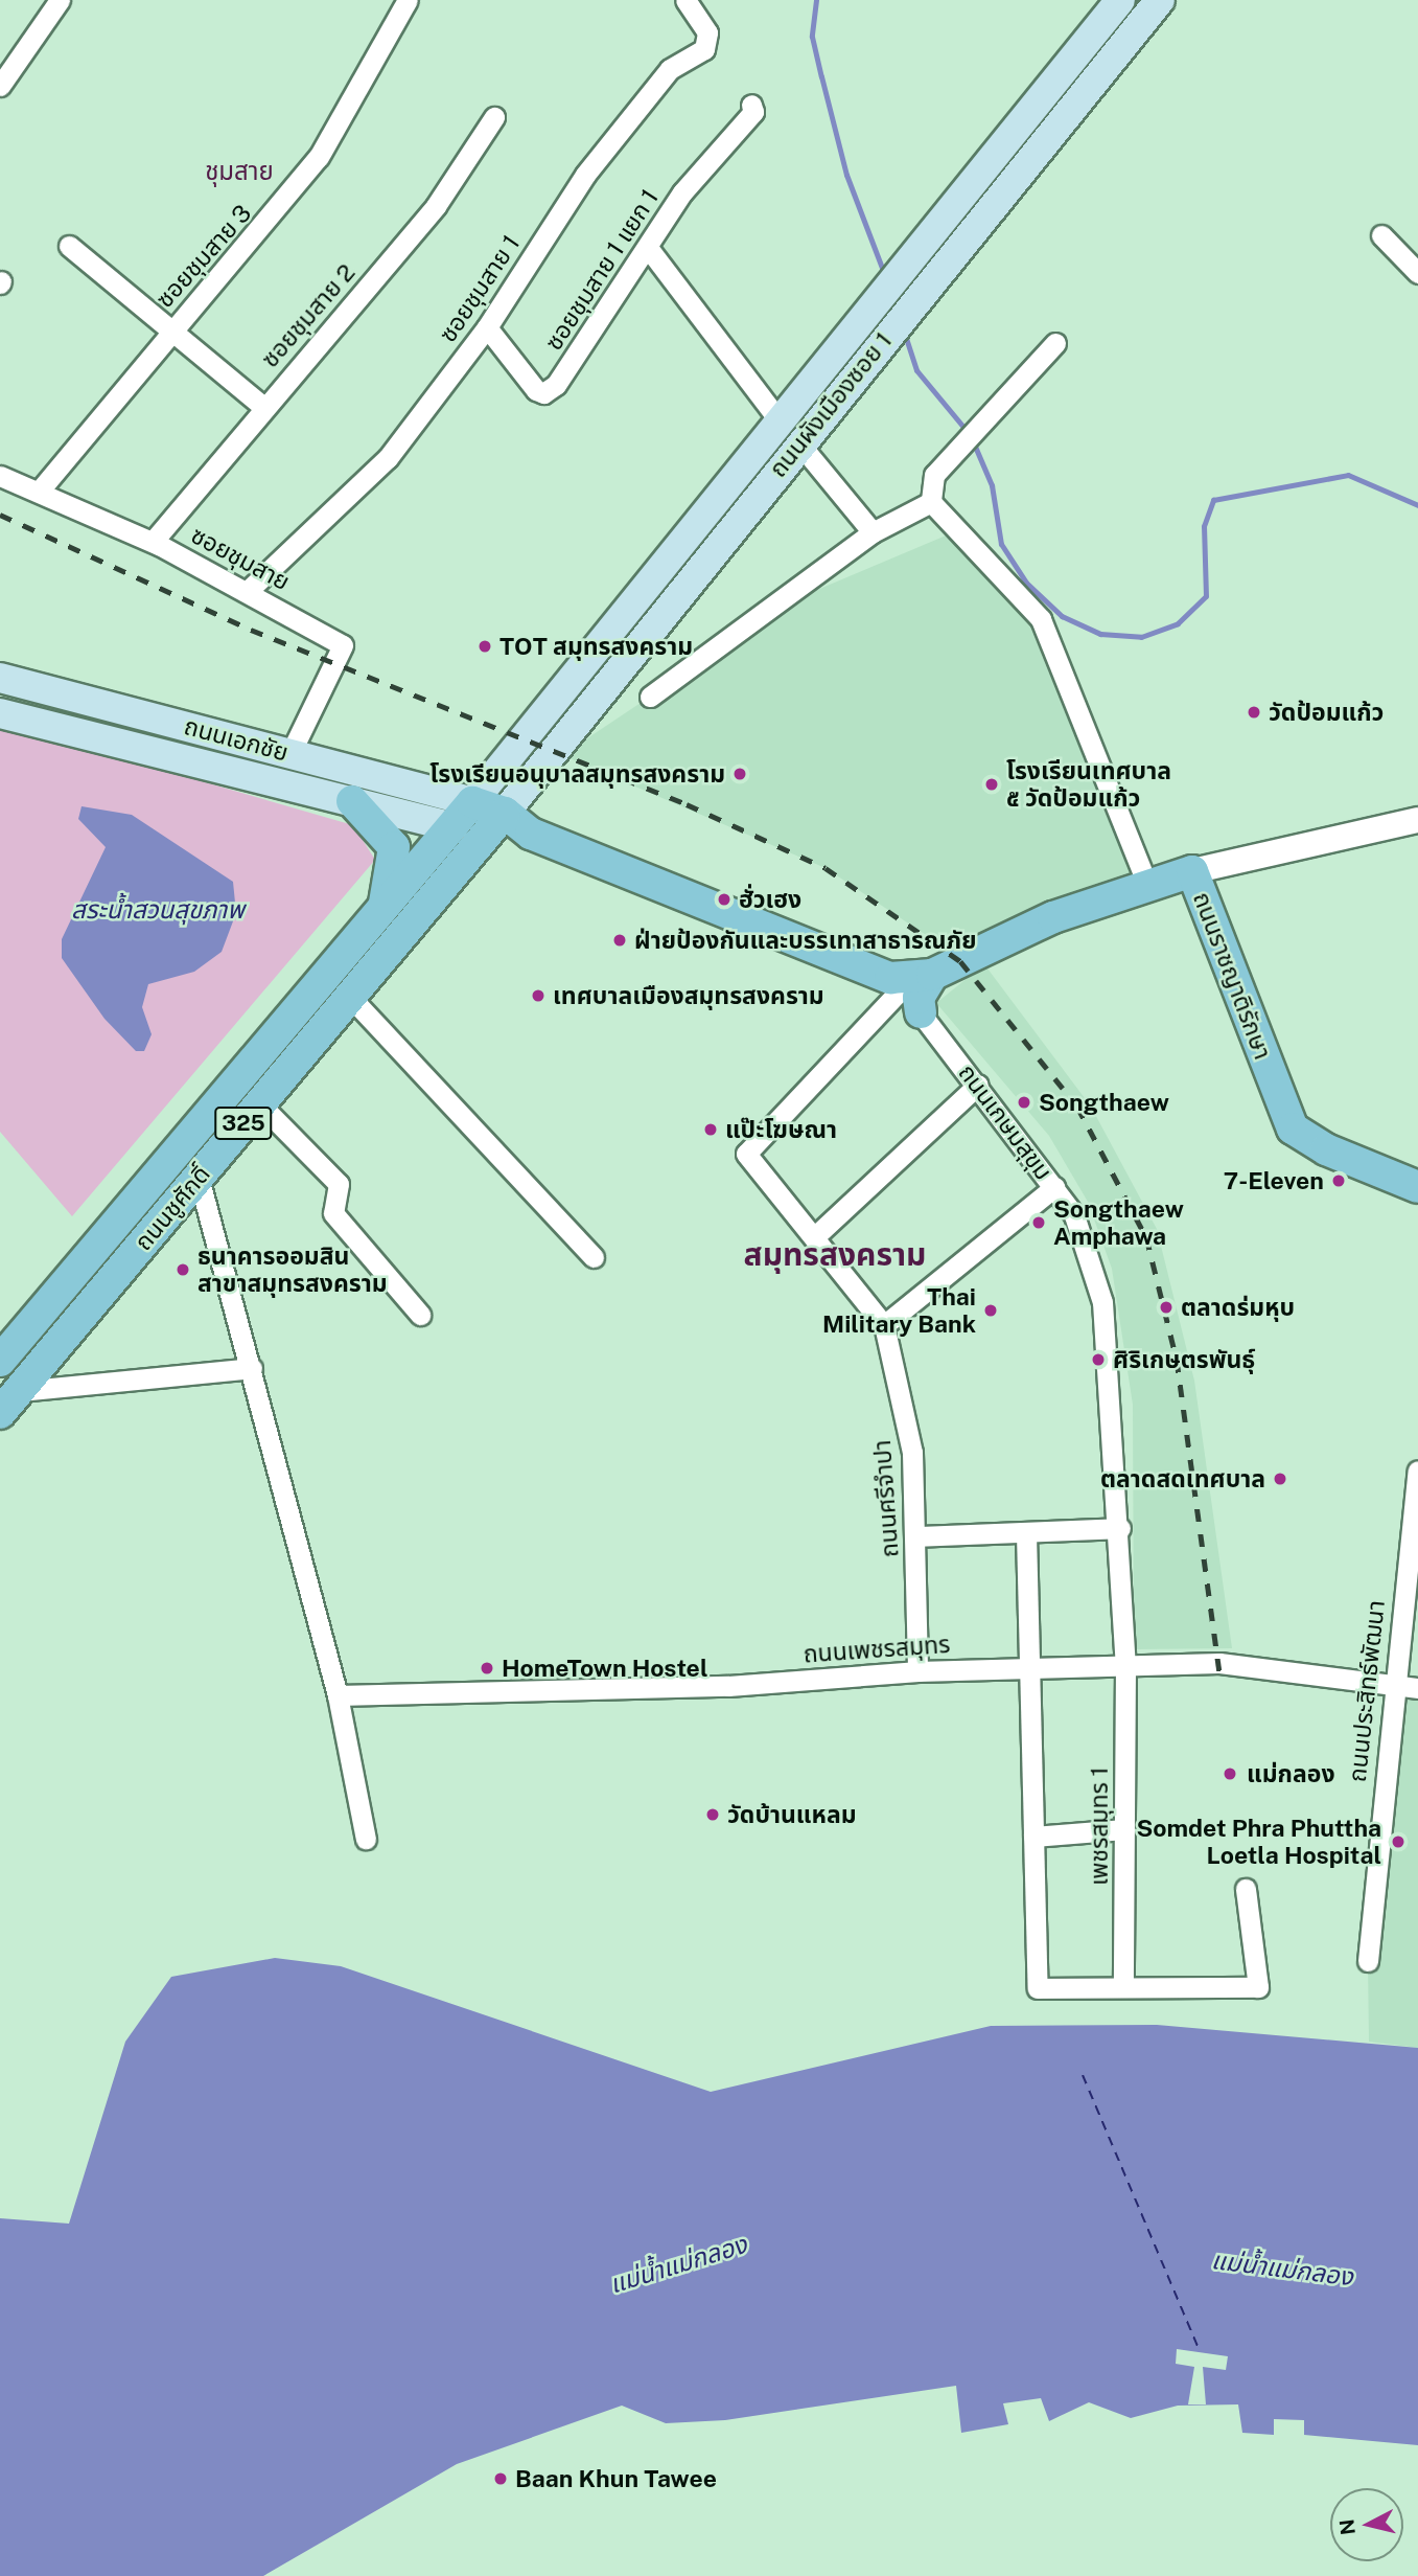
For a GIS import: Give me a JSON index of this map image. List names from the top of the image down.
{
  "streets": {
    "main road": [
      "ถนนผังเมืองซอย 1",
      "ถนนเอกชัย",
      "ถนนราชญาติรักษา",
      "ถนนเกษมสุขุม",
      "325",
      "ถนนชูศักดิ์"
    ],
    "street": [
      "ซอยชุมสาย 3",
      "ซอยชุมสาย 1 แยก 1",
      "ซอยชุมสาย 1",
      "ซอยชุมสาย 2",
      "ซอยชุมสาย",
      "ถนนศรีจำปา",
      "ถนนเพชรสมุทร",
      "ถนนประสิทธ์พัฒนา",
      "เพชรสมุทร 1"
    ]
  },
  "crossings": [
    ["ซอยชุมสาย 3", "ซอยชุมสาย"],
    ["ซอยชุมสาย 1 แยก 1", "ซอยชุมสาย 1"],
    ["ซอยชุมสาย 1", "ซอยชุมสาย"],
    ["ซอยชุมสาย 2", "ซอยชุมสาย"],
    ["ถนนผังเมืองซอย 1", "ถนนเอกชัย"],
    ["ถนนผังเมืองซอย 1", "ถนนเกษมสุขุม"],
    ["ถนนผังเมืองซอย 1", "ถนนชูศักดิ์"],
    ["ซอยชุมสาย", "ถนนเอกชัย"],
    ["ถนนเอกชัย", "ถนนชูศักดิ์"],
    ["ถนนราชญาติรักษา", "ถนนเกษมสุขุม"],
    ["ถนนราชญาติรักษา", "ถนนศรีจำปา"],
    ["ถนนเกษมสุขุม", "ถนนชูศักดิ์"],
    ["ถนนเกษมสุขุม", "ถนนศรีจำปา"],
    ["ถนนเกษมสุขุม", "ถนนเพชรสมุทร"],
    ["ถนนเกษมสุขุม", "เพชรสมุทร 1"],
    ["ถนนศรีจำปา", "ถนนเพชรสมุทร"],
    ["ถนนเพชรสมุทร", "ถนนประสิทธ์พัฒนา"],
    ["ถนนเพชรสมุทร", "เพชรสมุทร 1"]
  ],
  "districts": ["ชุมสาย", "สมุทรสงคราม"],
  "water": ["สระน้ำสวนสุขภาพ", "แม่น้ำแม่กลอง"],
  "places": [
    "TOT สมุทรสงคราม",
    "วัดป้อมแก้ว",
    "โรงเรียนอนุบาลสมุทรสงคราม",
    "โรงเรียนเทศบาล ๕ วัดป้อมแก้ว",
    "ฮั่วเฮง",
    "ฝ่ายป้องกันและบรรเทาสาธารณภัย",
    "เทศบาลเมืองสมุทรสงคราม",
    "Songthaew",
    "แป๊ะโฆษณา",
    "7-Eleven",
    "Songthaew Amphawa",
    "ธนาคารออมสิน สาขาสมุทรสงคราม",
    "ตลาดร่มหุบ",
    "Thai Military Bank",
    "ศิริเกษตรพันธุ์",
    "ตลาดสดเทศบาล",
    "HomeTown Hostel",
    "แม่กลอง",
    "วัดบ้านแหลม",
    "Somdet Phra Phuttha Loetla Hospital",
    "Baan Khun Tawee"
  ],
  "north": "left"
}
